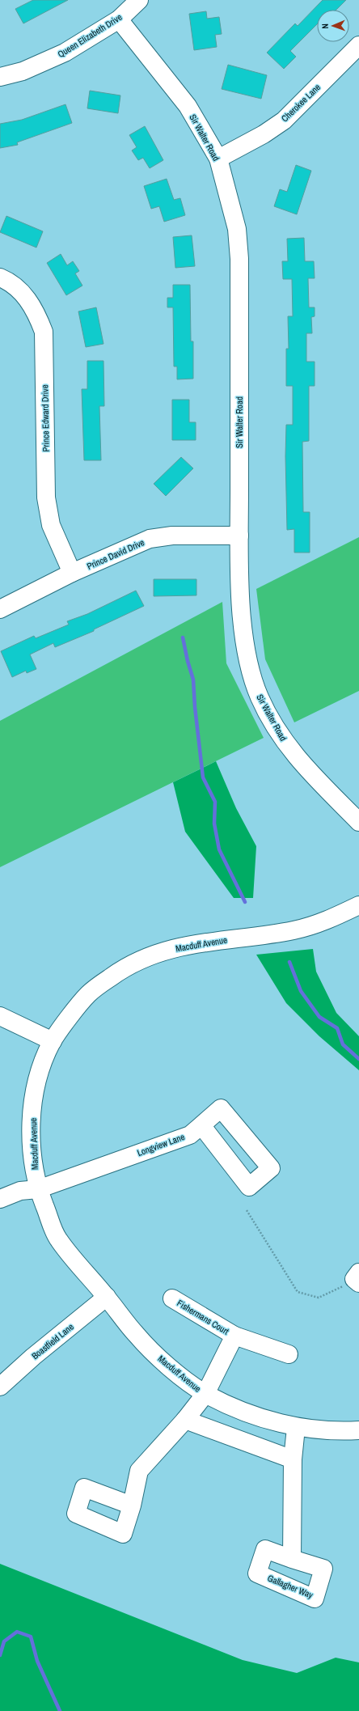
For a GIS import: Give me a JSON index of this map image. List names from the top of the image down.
{
  "streets": {
    "street": [
      "Queen Elizabeth Drive",
      "Cherokee Lane",
      "Sir Walter Road",
      "Prince Edward Drive",
      "Prince David Drive",
      "Macduff Avenue",
      "Longview Lane",
      "Fishermans Court",
      "Boastfield Lane"
    ]
  },
  "crossings": [
    ["Queen Elizabeth Drive", "Sir Walter Road"],
    ["Cherokee Lane", "Sir Walter Road"],
    ["Sir Walter Road", "Prince David Drive"],
    ["Prince Edward Drive", "Prince David Drive"],
    ["Macduff Avenue", "Longview Lane"],
    ["Macduff Avenue", "Fishermans Court"],
    ["Macduff Avenue", "Boastfield Lane"]
  ],
  "north": "left"
}
